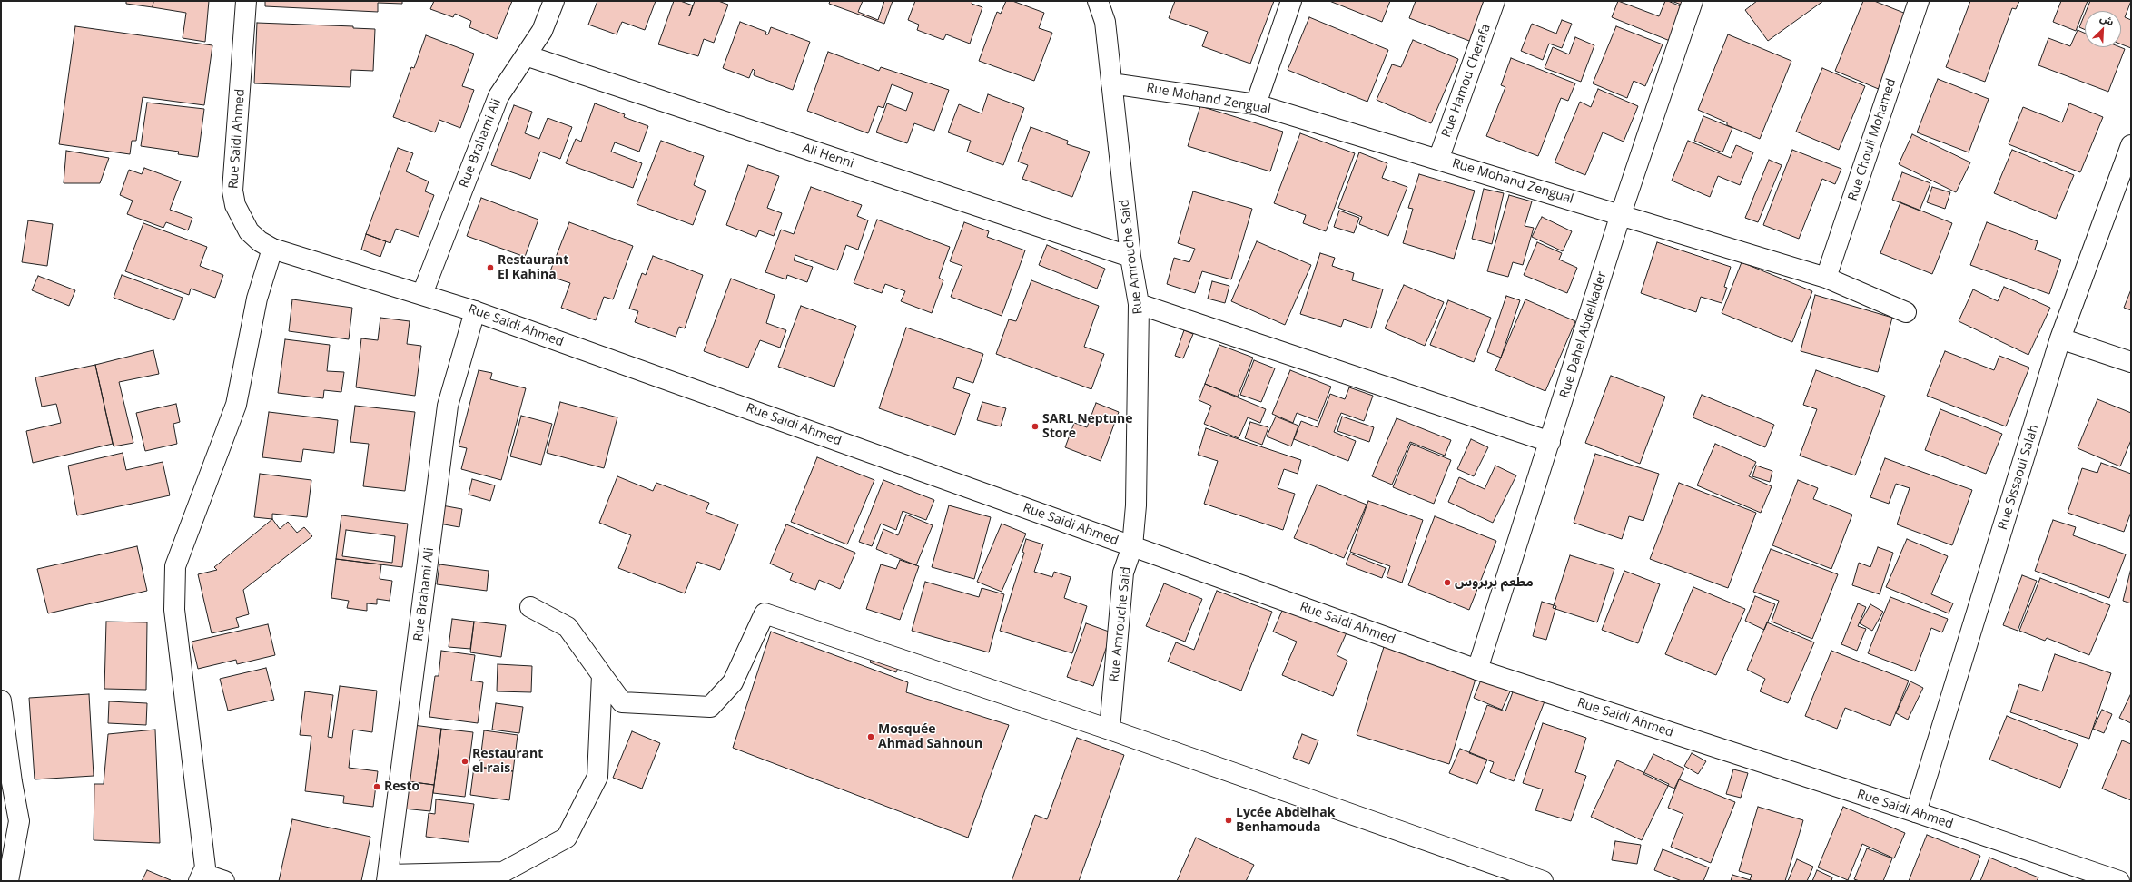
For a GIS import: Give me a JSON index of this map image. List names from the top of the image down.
{
  "streets": {
    "street": [
      "Rue Hamou Cherafa",
      "Rue Mohand Zengual",
      "Rue Saidi Ahmed",
      "Rue Chouli Mohamed",
      "Rue Brahami Ali",
      "Ali Henni",
      "Rue Amrouche Said",
      "Rue Dahel Abdelkader",
      "Rue Sissaoui Salah"
    ]
  },
  "crossings": [
    ["Rue Hamou Cherafa", "Rue Mohand Zengual"],
    ["Rue Mohand Zengual", "Rue Chouli Mohamed"],
    ["Rue Mohand Zengual", "Rue Amrouche Said"],
    ["Rue Mohand Zengual", "Rue Dahel Abdelkader"],
    ["Rue Saidi Ahmed", "Rue Brahami Ali"],
    ["Rue Saidi Ahmed", "Rue Amrouche Said"],
    ["Rue Saidi Ahmed", "Rue Dahel Abdelkader"],
    ["Rue Saidi Ahmed", "Rue Sissaoui Salah"],
    ["Rue Brahami Ali", "Ali Henni"],
    ["Ali Henni", "Rue Amrouche Said"]
  ],
  "places": [
    "Restaurant El Kahina",
    "SARL Neptune Store",
    "مطعم بربروس",
    "Mosquée Ahmad Sahnoun",
    "Restaurant el rais",
    "Resto",
    "Lycée Abdelhak Benhamouda"
  ],
  "north": "top right"
}
